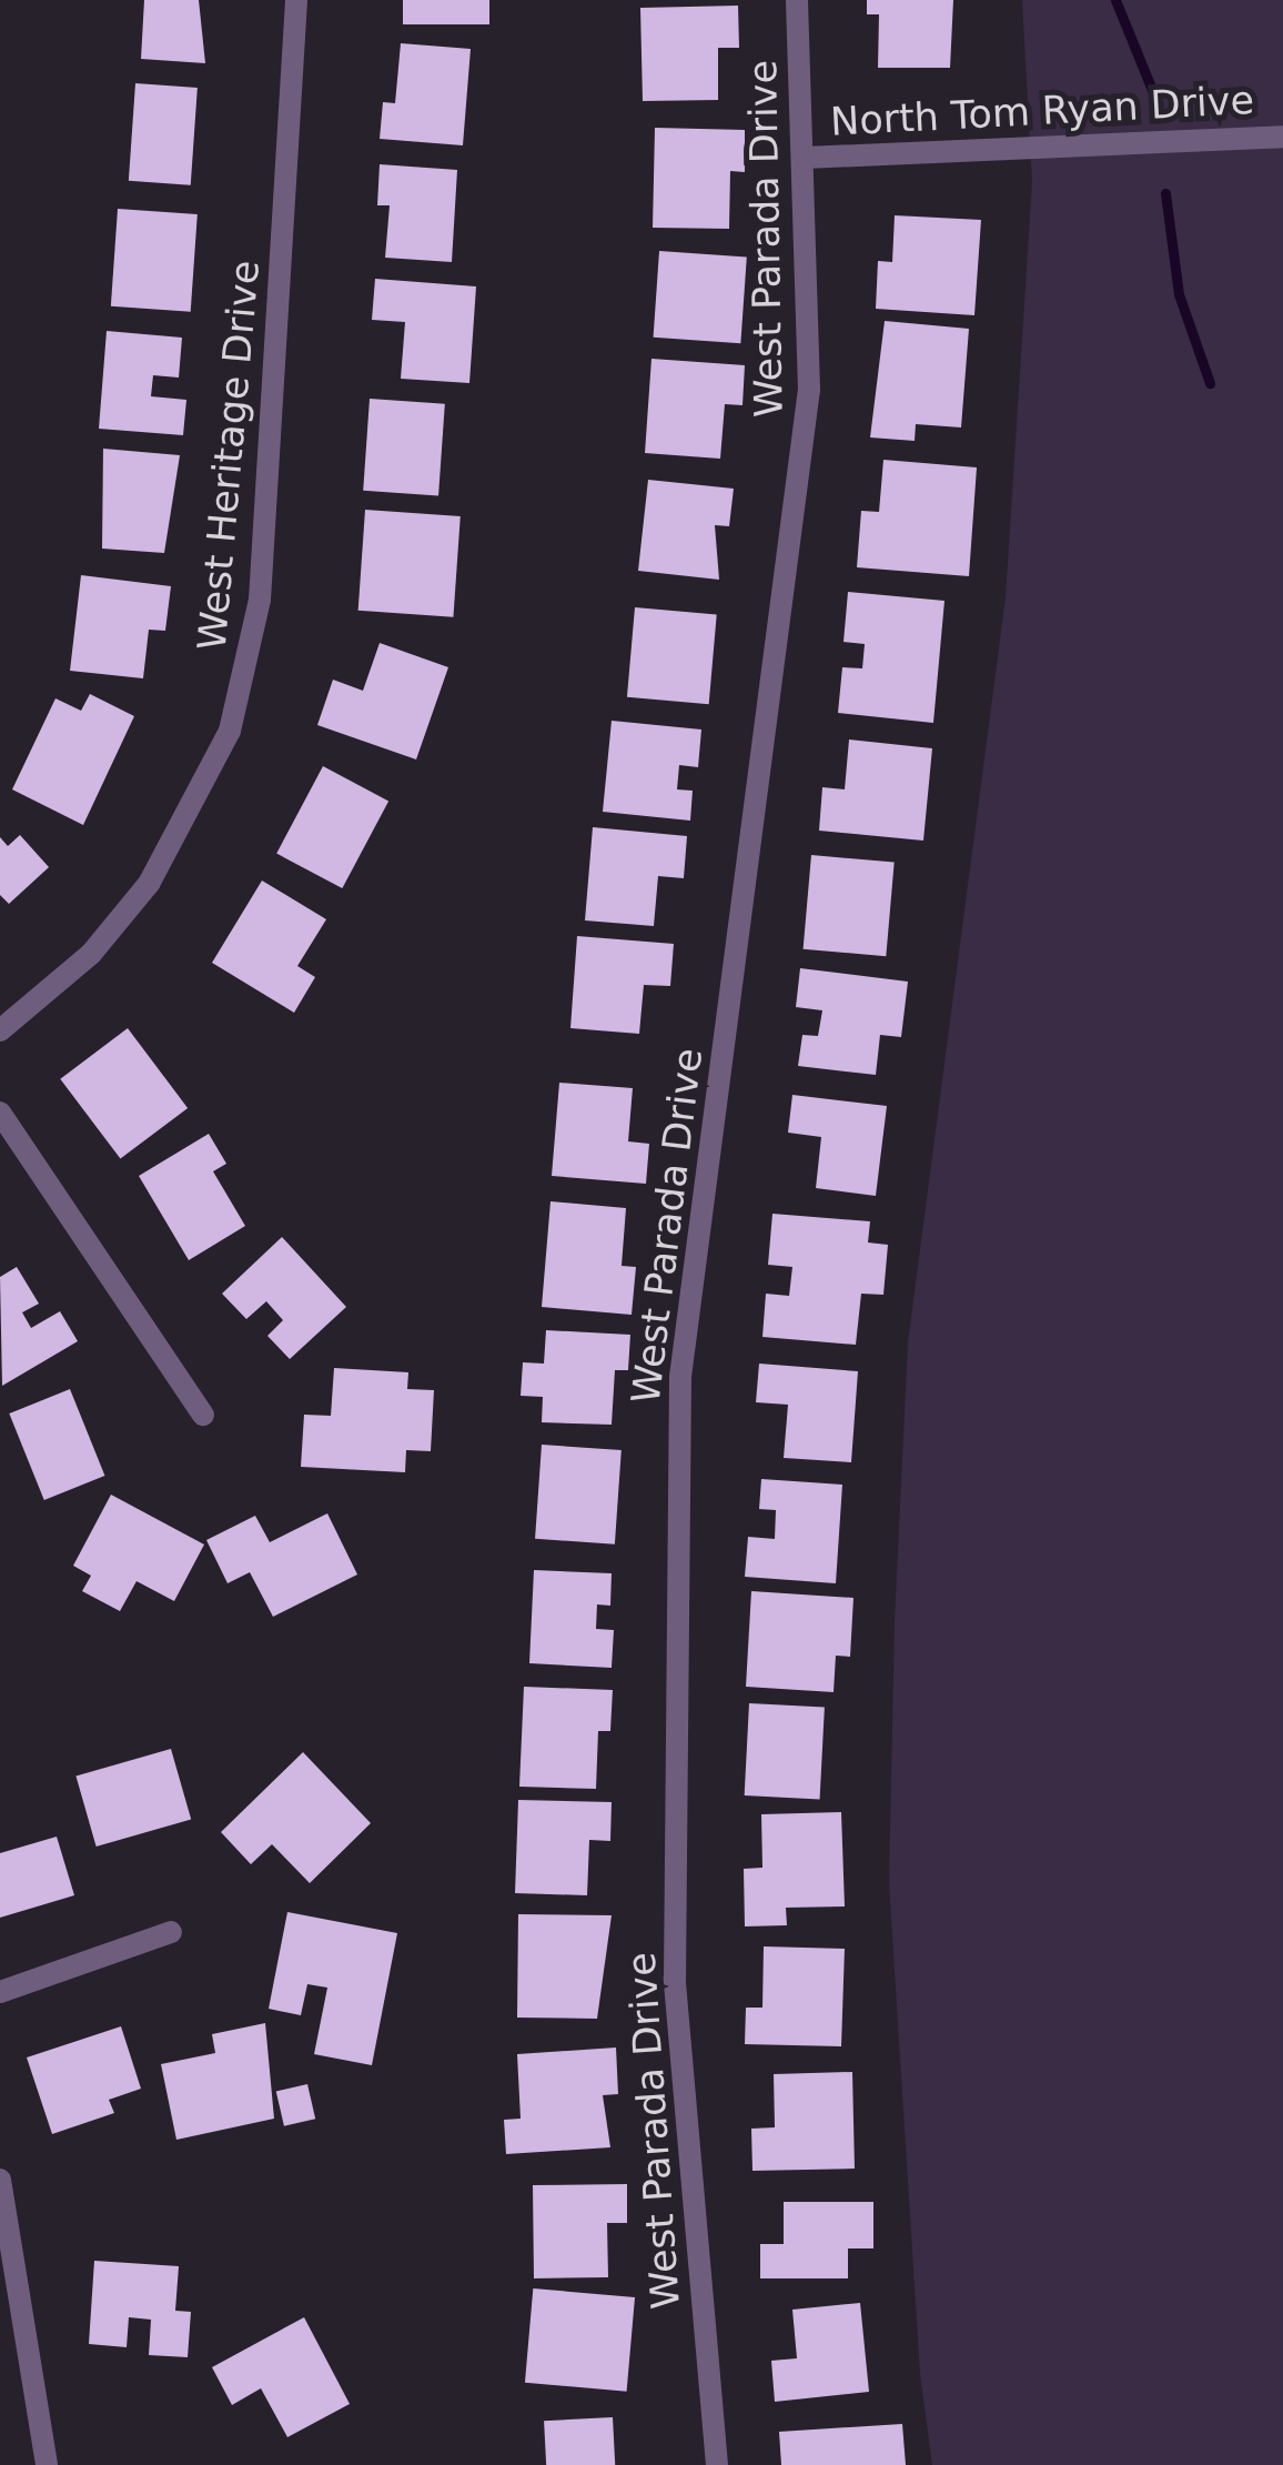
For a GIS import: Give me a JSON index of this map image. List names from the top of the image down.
{
  "streets": {
    "street": ["North Tom Ryan Drive", "West Parada Drive", "West Heritage Drive"]
  },
  "crossings": [
    ["North Tom Ryan Drive", "West Parada Drive"]
  ]
}
